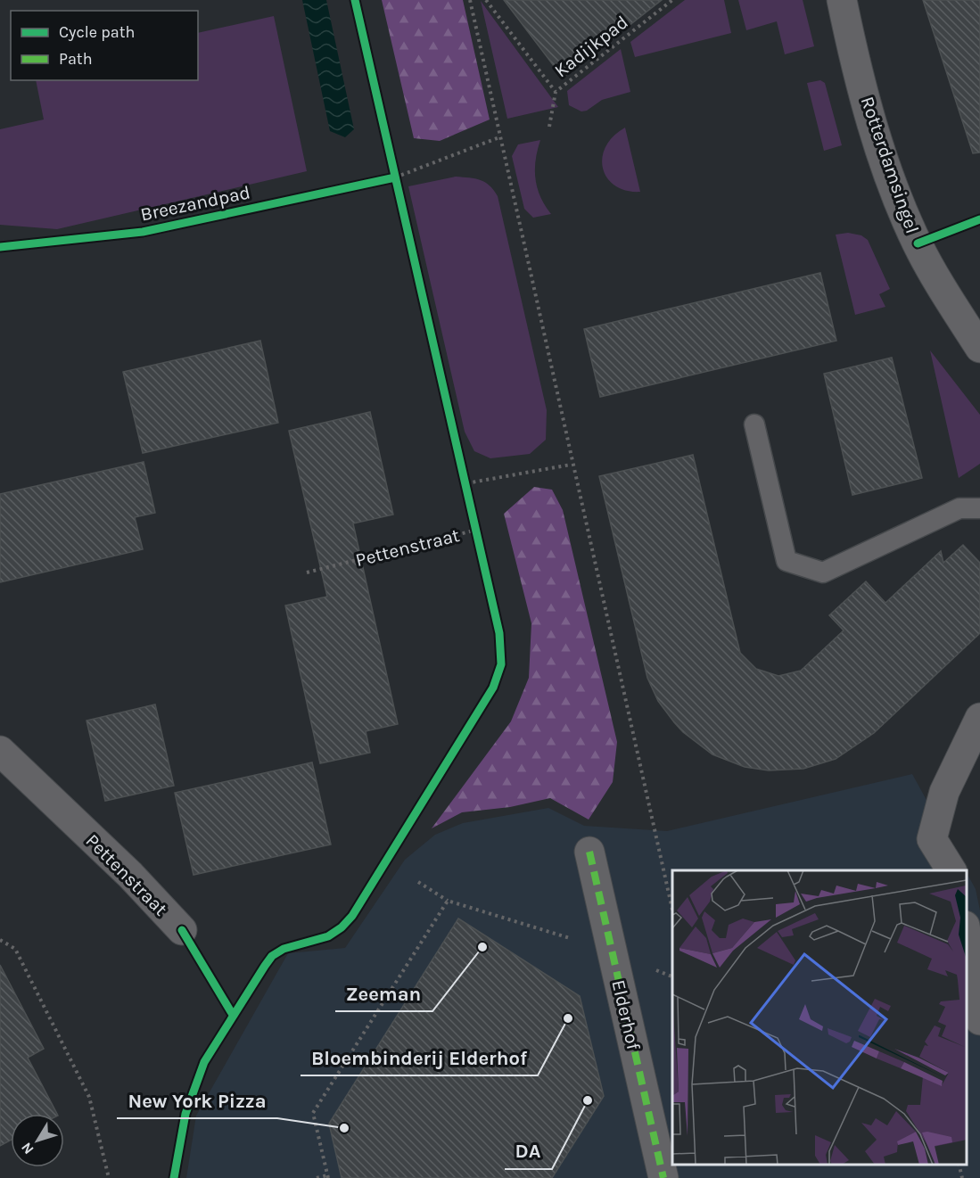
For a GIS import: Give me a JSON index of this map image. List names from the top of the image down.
{
  "streets": {
    "street": ["Rotterdamsingel", "Pettenstraat", "Elderhof"],
    "path": ["Kadijkpad"],
    "cycle path": ["Breezandpad"]
  },
  "places": [
    "Zeeman",
    "Bloembinderij Elderhof",
    "DA",
    "New York Pizza"
  ],
  "legend": ["Cycle path", "Path"],
  "north": "bottom left"
}
